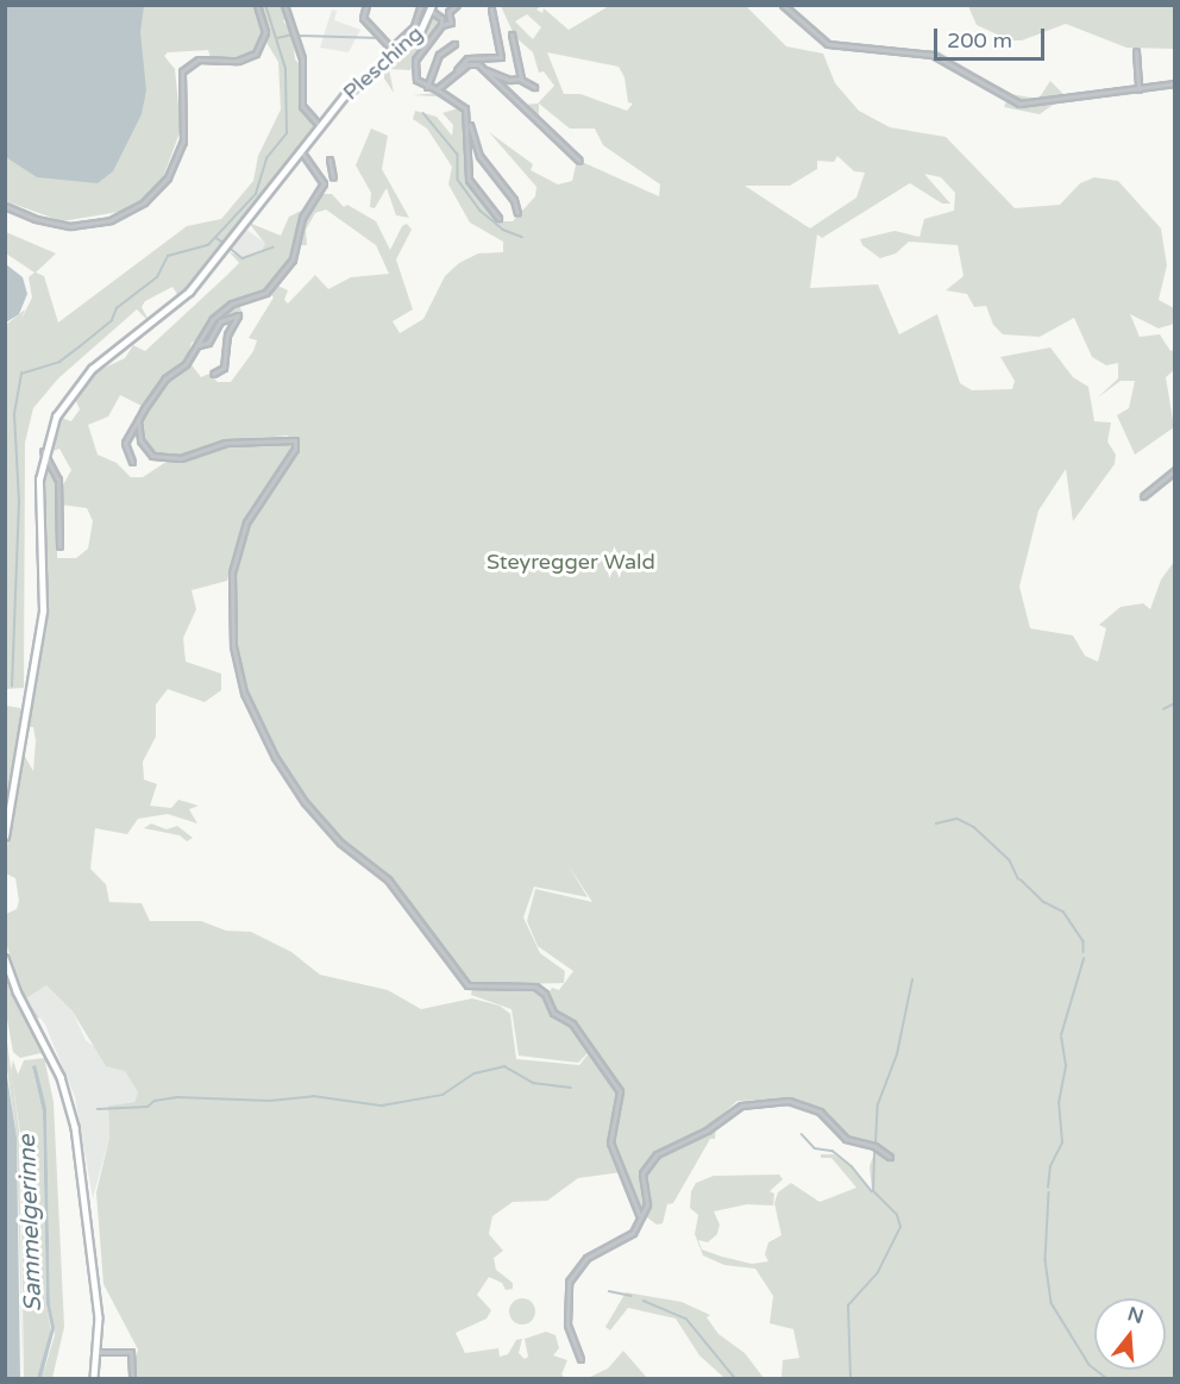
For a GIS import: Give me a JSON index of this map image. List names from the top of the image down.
{
  "streets": {
    "main road": ["Plesching"]
  },
  "water": ["Sammelgerinne"],
  "parks": ["Steyregger Wald"],
  "scale_bar": "200 m",
  "north": "top"
}
